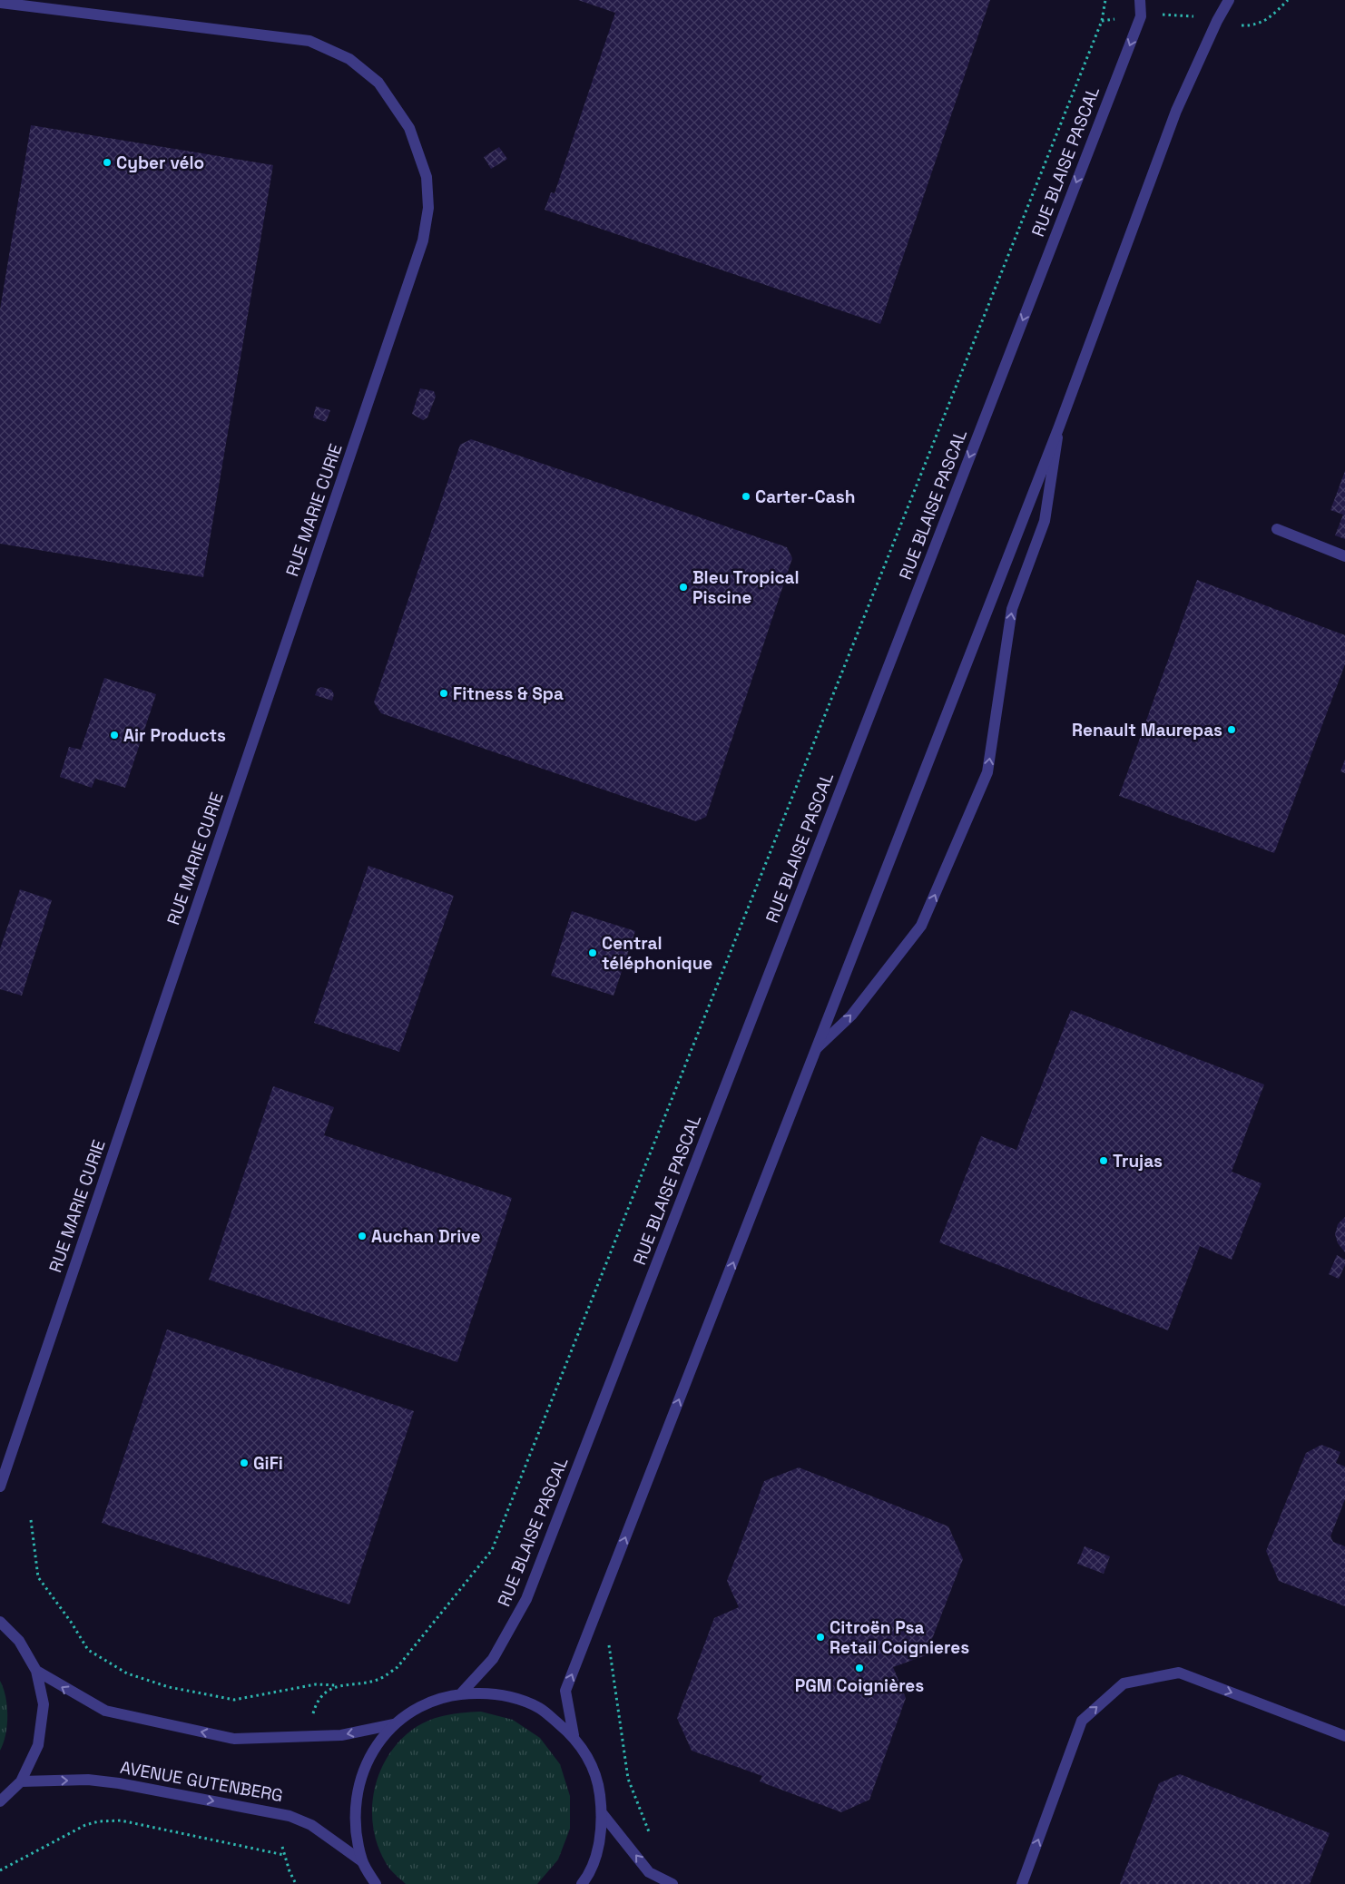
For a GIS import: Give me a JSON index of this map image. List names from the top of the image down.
{
  "streets": {
    "street": ["RUE BLAISE PASCAL", "RUE MARIE CURIE", "AVENUE GUTENBERG"]
  },
  "places": [
    "Cyber vélo",
    "Carter-Cash",
    "Bleu Tropical Piscine",
    "Fitness & Spa",
    "Renault Maurepas",
    "Air Products",
    "Central téléphonique",
    "Trujas",
    "Auchan Drive",
    "GiFi",
    "Citroën Psa Retail Coignieres",
    "PGM Coignières"
  ]
}
